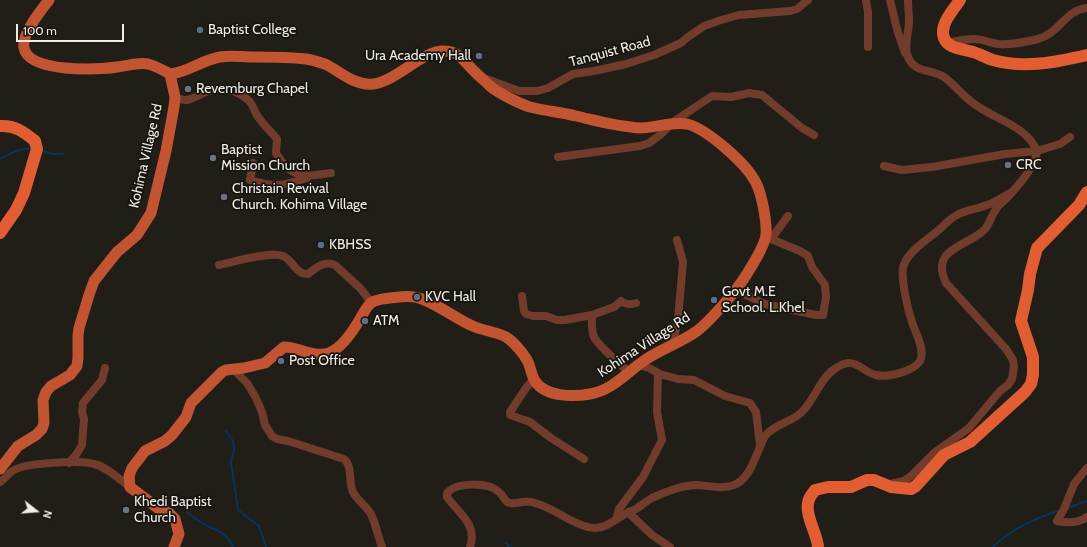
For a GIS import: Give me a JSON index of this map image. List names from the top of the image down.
{
  "streets": {
    "main road": ["Kohima Village Rd"],
    "street": ["Tanquist Road"]
  },
  "crossings": [
    ["Tanquist Road", "Kohima Village Rd"]
  ],
  "places": [
    "Baptist College",
    "Ura Academy Hall",
    "Revemburg Chapel",
    "Baptist Mission Church",
    "CRC",
    "Christain Revival Church. Kohima Village",
    "KBHSS",
    "KVC Hall",
    "Govt M.E School. L.Khel",
    "ATM",
    "Post Office",
    "Khedi Baptist Church"
  ],
  "scale_bar": "100 m",
  "north": "right"
}
